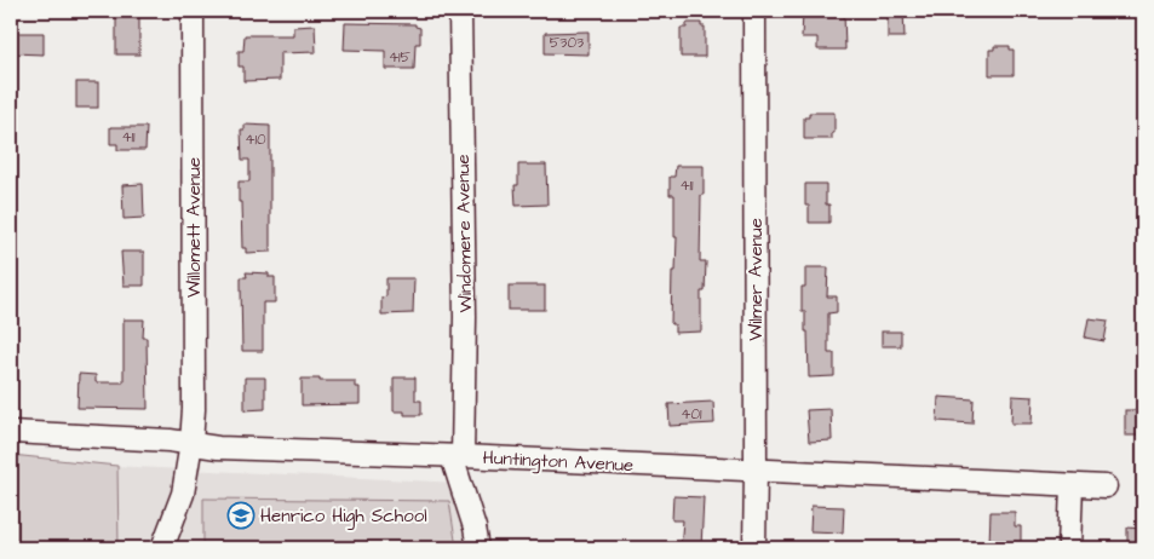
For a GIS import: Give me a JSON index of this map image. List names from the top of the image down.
{
  "streets": {
    "street": [
      "Willomett Avenue",
      "Windomere Avenue",
      "Wilmer Avenue",
      "Huntington Avenue"
    ]
  },
  "crossings": [
    ["Willomett Avenue", "Huntington Avenue"],
    ["Windomere Avenue", "Huntington Avenue"],
    ["Wilmer Avenue", "Huntington Avenue"]
  ],
  "places": {
    "school or university": ["Henrico High School"]
  },
  "house_numbers": [
    "5303",
    "415",
    "411",
    "410",
    "411",
    "401"
  ]
}
